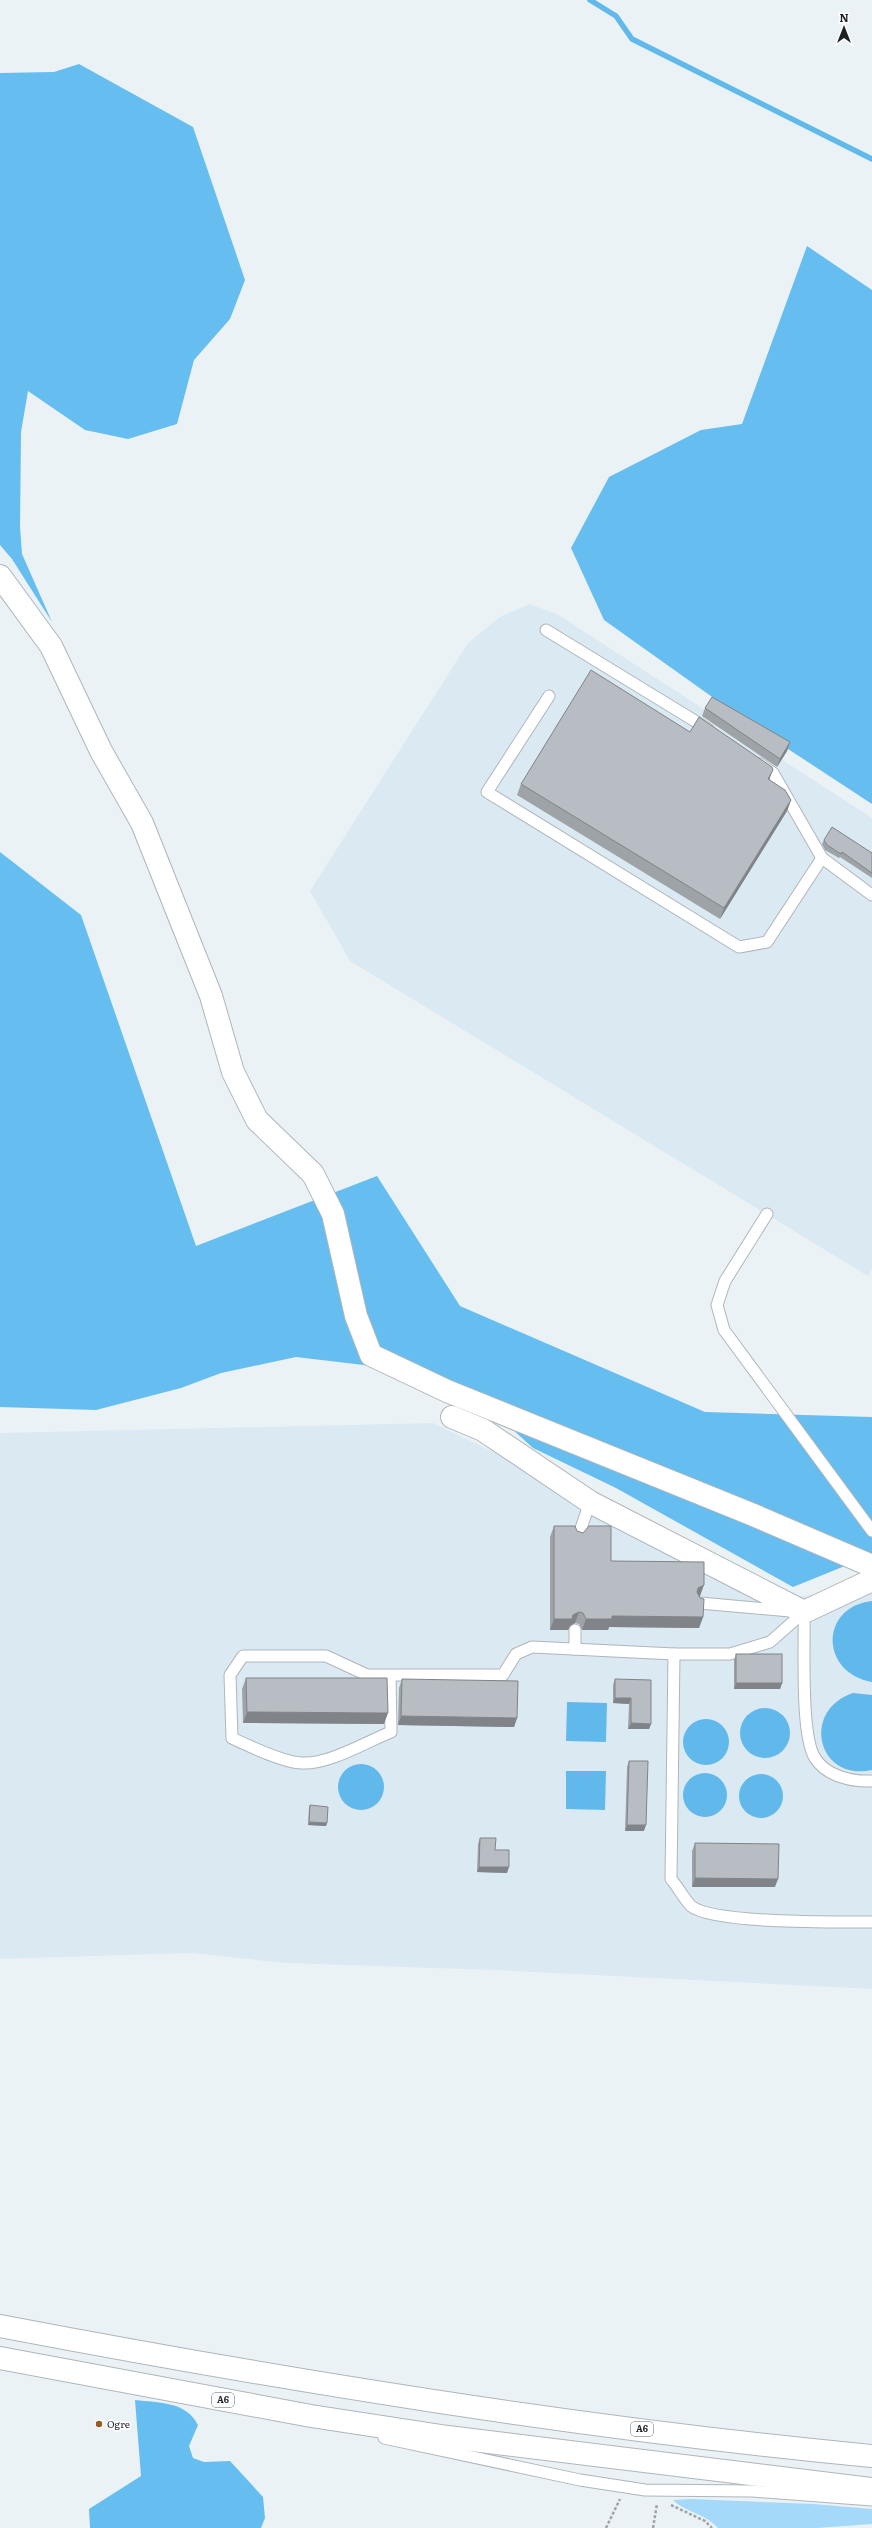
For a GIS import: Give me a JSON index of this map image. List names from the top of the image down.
{
  "streets": {
    "main road": ["A6"]
  },
  "places": ["Ogre"],
  "north": "top"
}
